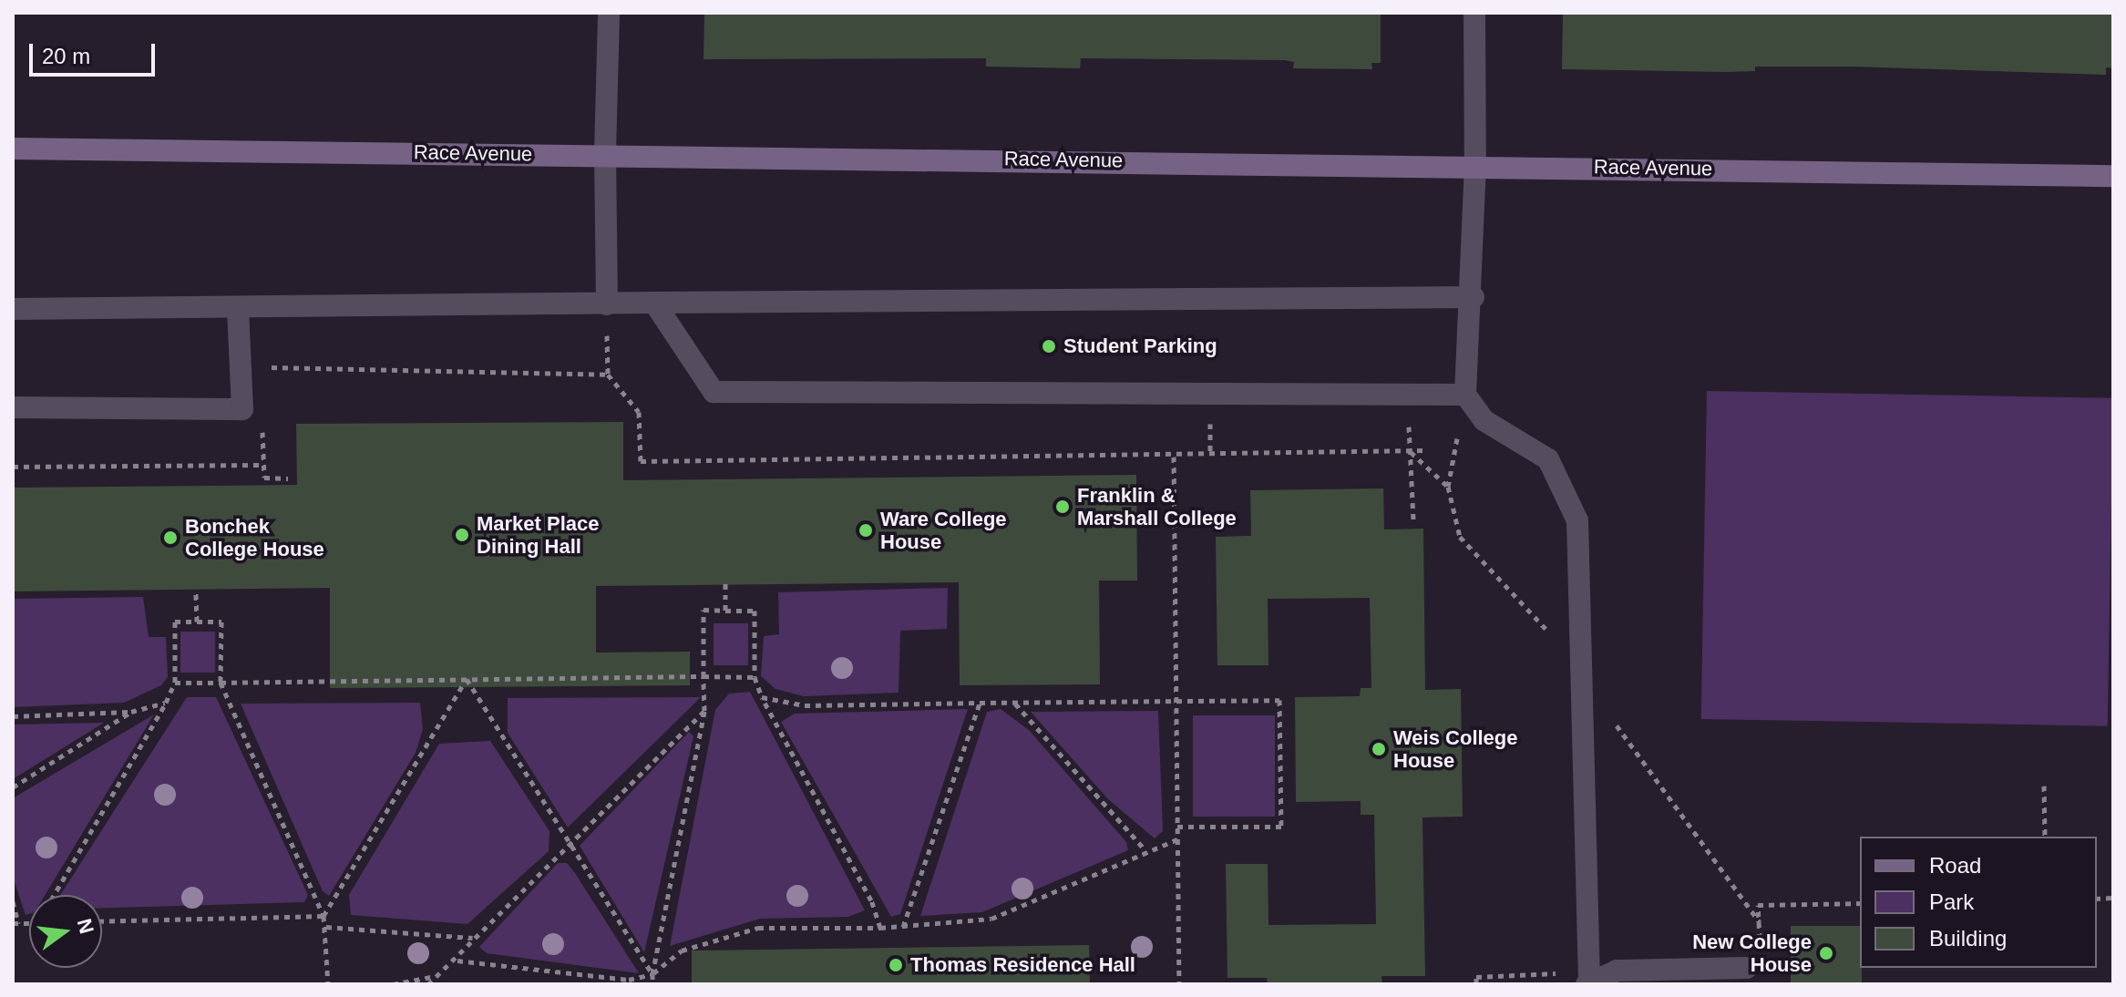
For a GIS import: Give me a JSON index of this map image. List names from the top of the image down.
{
  "streets": {
    "main road": ["Race Avenue"]
  },
  "places": [
    "Student Parking",
    "Franklin & Marshall College",
    "Ware College House",
    "Market Place Dining Hall",
    "Bonchek College House",
    "Weis College House",
    "New College House",
    "Thomas Residence Hall"
  ],
  "legend": ["Road", "Park", "Building"],
  "scale_bar": "20 m",
  "north": "right"
}
